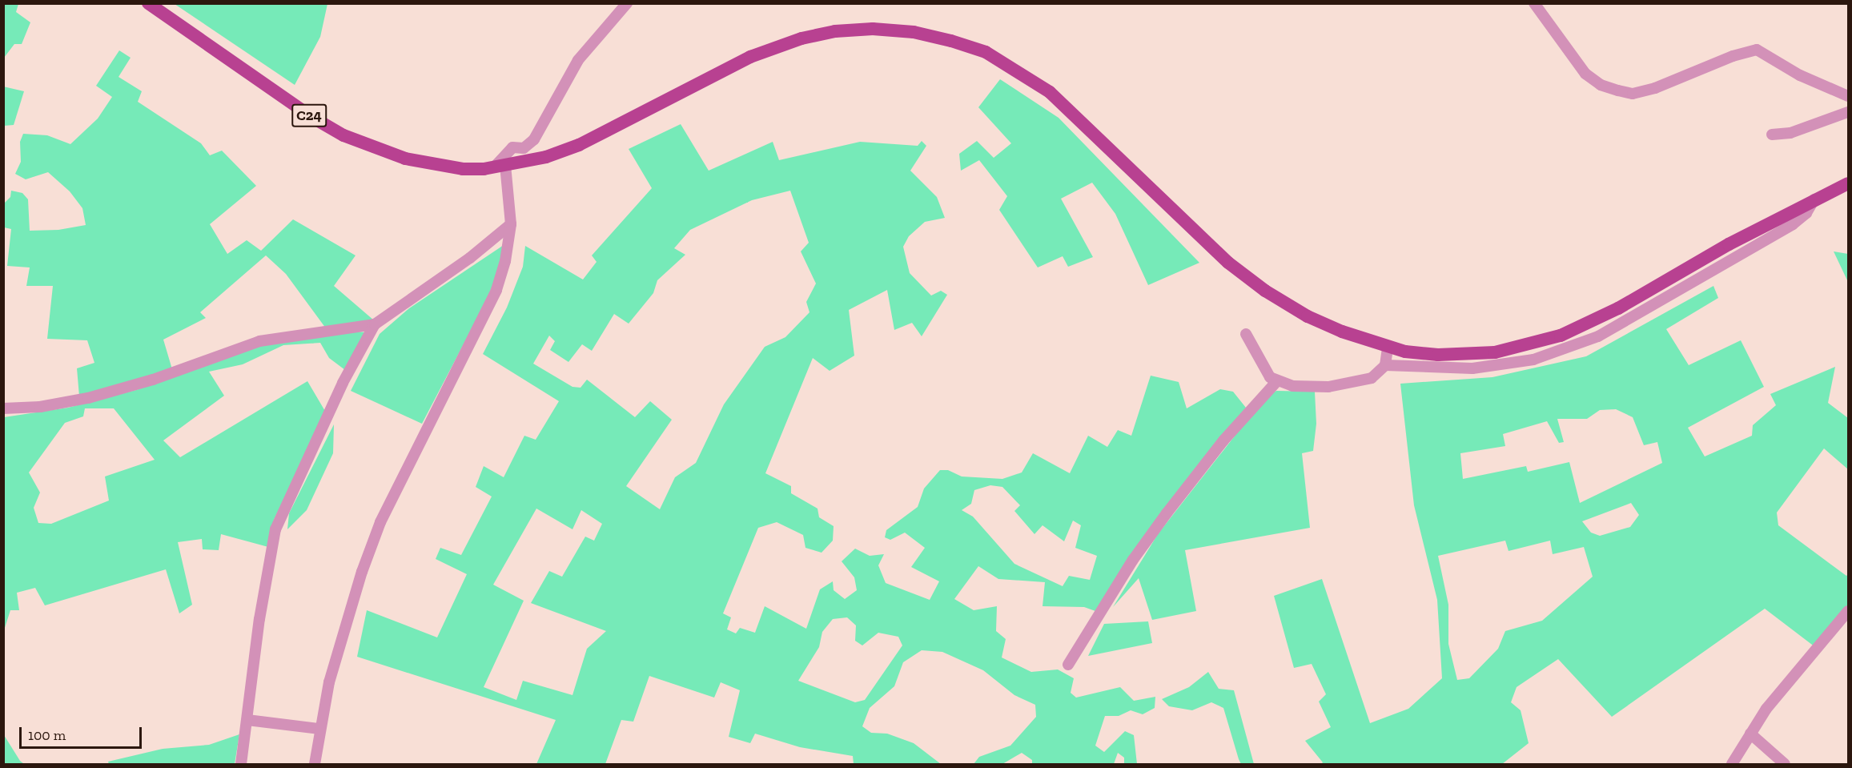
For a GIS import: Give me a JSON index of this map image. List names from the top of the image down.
{
  "streets": {
    "main road": ["C24"]
  },
  "scale_bar": "100 m"
}
